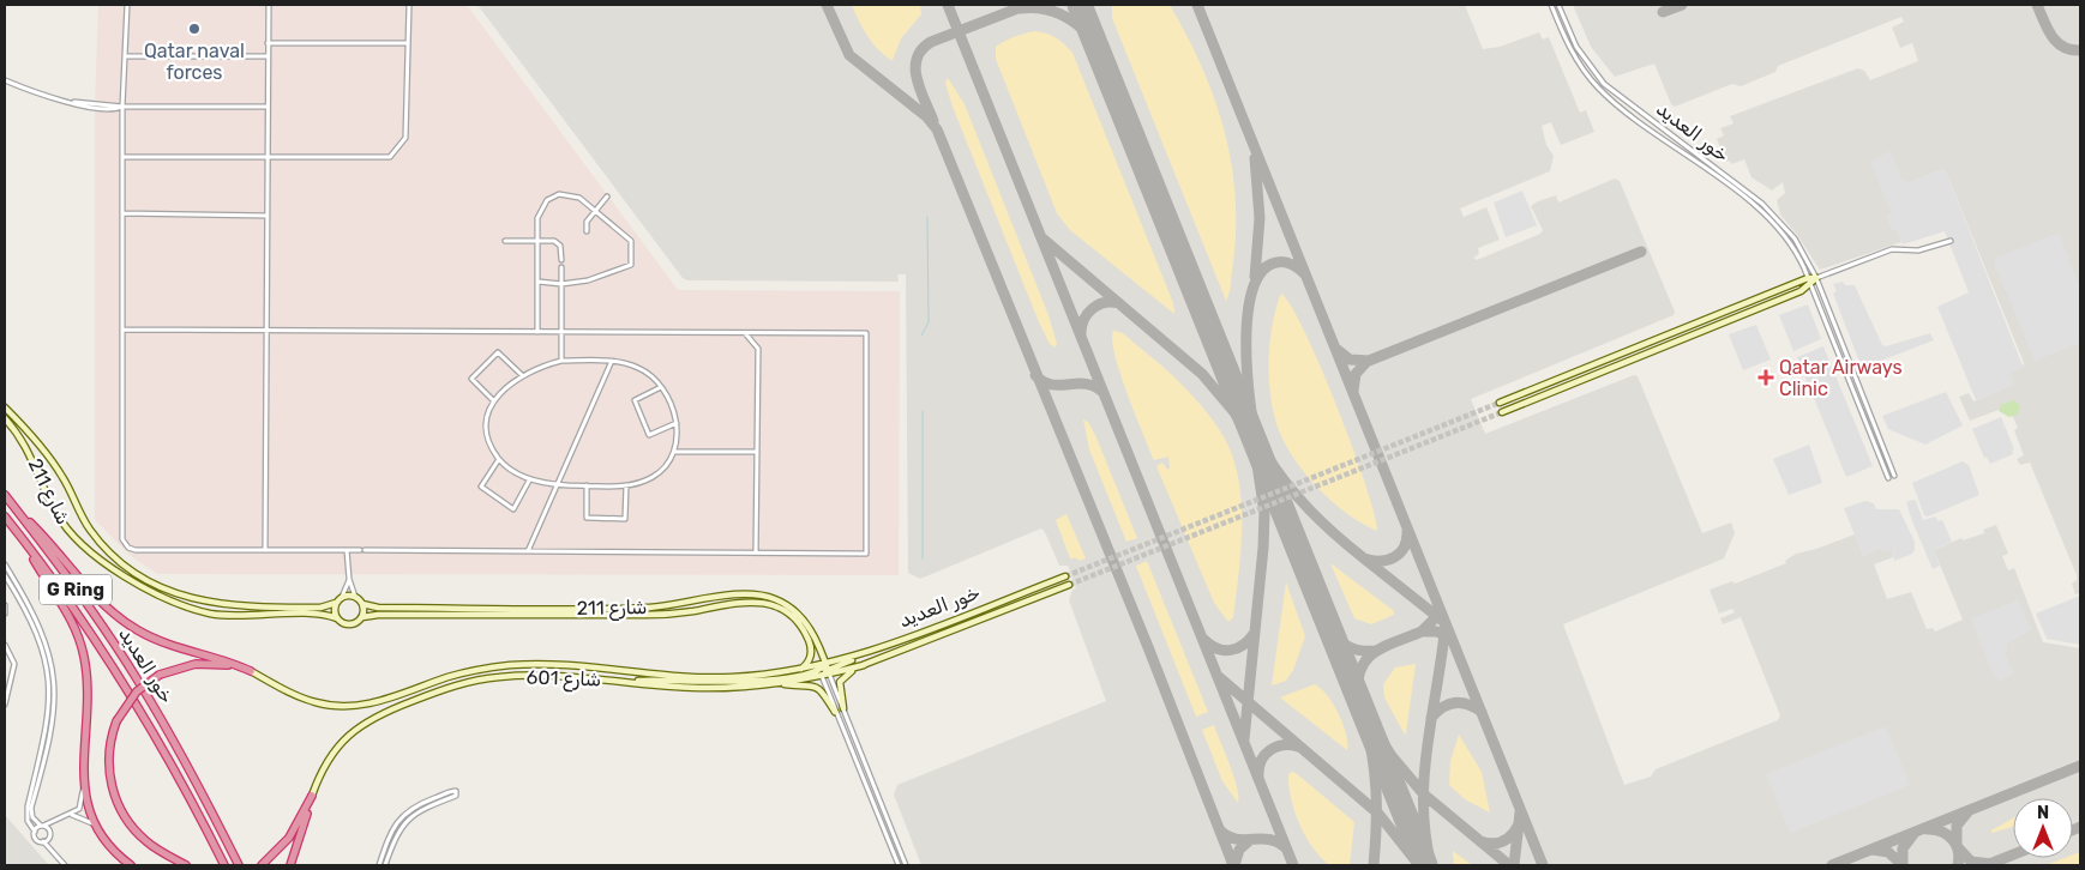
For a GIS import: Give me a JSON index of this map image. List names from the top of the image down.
{
  "streets": {
    "highway": ["خور العديد", "G Ring"],
    "main road": ["شارع 211", "شارع 601"]
  },
  "crossings": [
    ["خور العديد", "شارع 211"],
    ["خور العديد", "شارع 601"],
    ["شارع 211", "شارع 601"]
  ],
  "places": {
    "other": ["Qatar naval forces"],
    "health": ["Qatar Airways Clinic"]
  },
  "north": "top"
}
